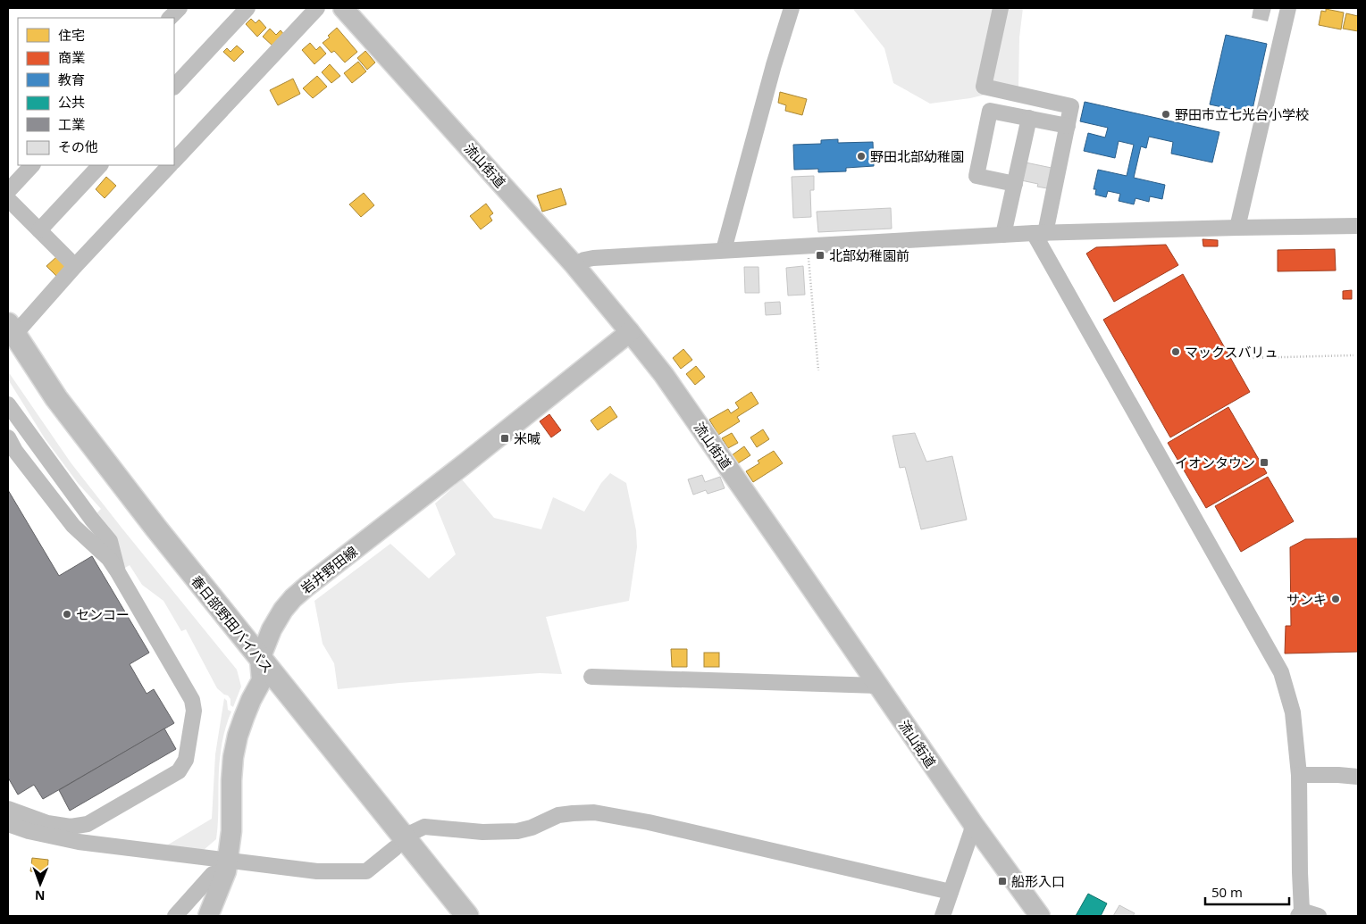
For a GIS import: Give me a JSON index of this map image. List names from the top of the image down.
{
  "streets": {
    "highway": ["春日部野田バイパス"],
    "main road": ["流山街道", "岩井野田線"]
  },
  "crossings": [
    ["流山街道", "岩井野田線"],
    ["岩井野田線", "春日部野田バイパス"]
  ],
  "places": {
    "other": [
      "野田市立七光台小学校",
      "野田北部幼稚園",
      "マックスバリュ",
      "サンキ",
      "センコー"
    ],
    "transit": [
      "北部幼稚園前",
      "米喊",
      "イオンタウン",
      "船形入口"
    ]
  },
  "legend": [
    "住宅",
    "商業",
    "教育",
    "公共",
    "工業",
    "その他"
  ],
  "scale_bar": "50 m",
  "north": "bottom"
}
